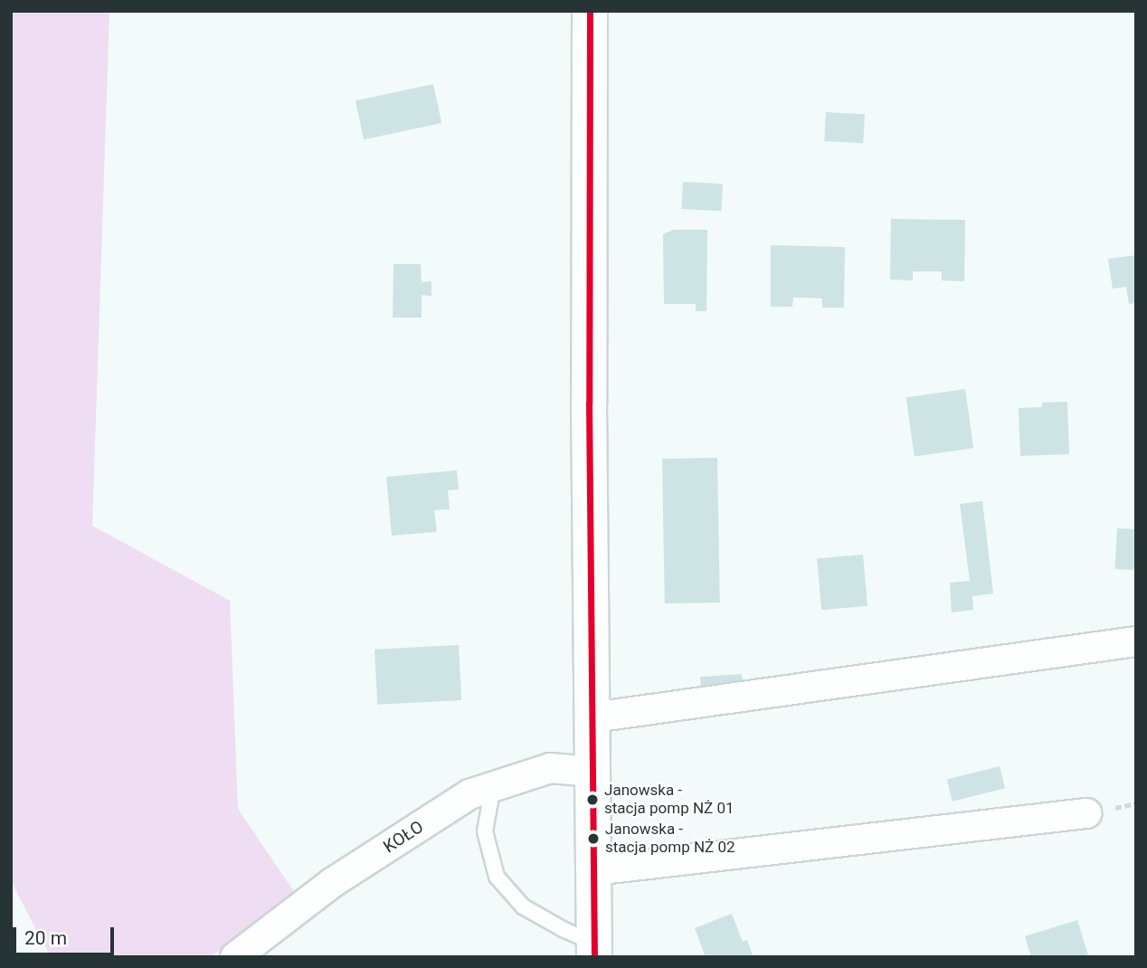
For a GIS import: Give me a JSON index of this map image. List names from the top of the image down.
{
  "streets": {
    "street": ["KOŁO"]
  },
  "places": ["Janowska - stacja pomp NŻ 01", "Janowska - stacja pomp NŻ 02"],
  "scale_bar": "20 m"
}
